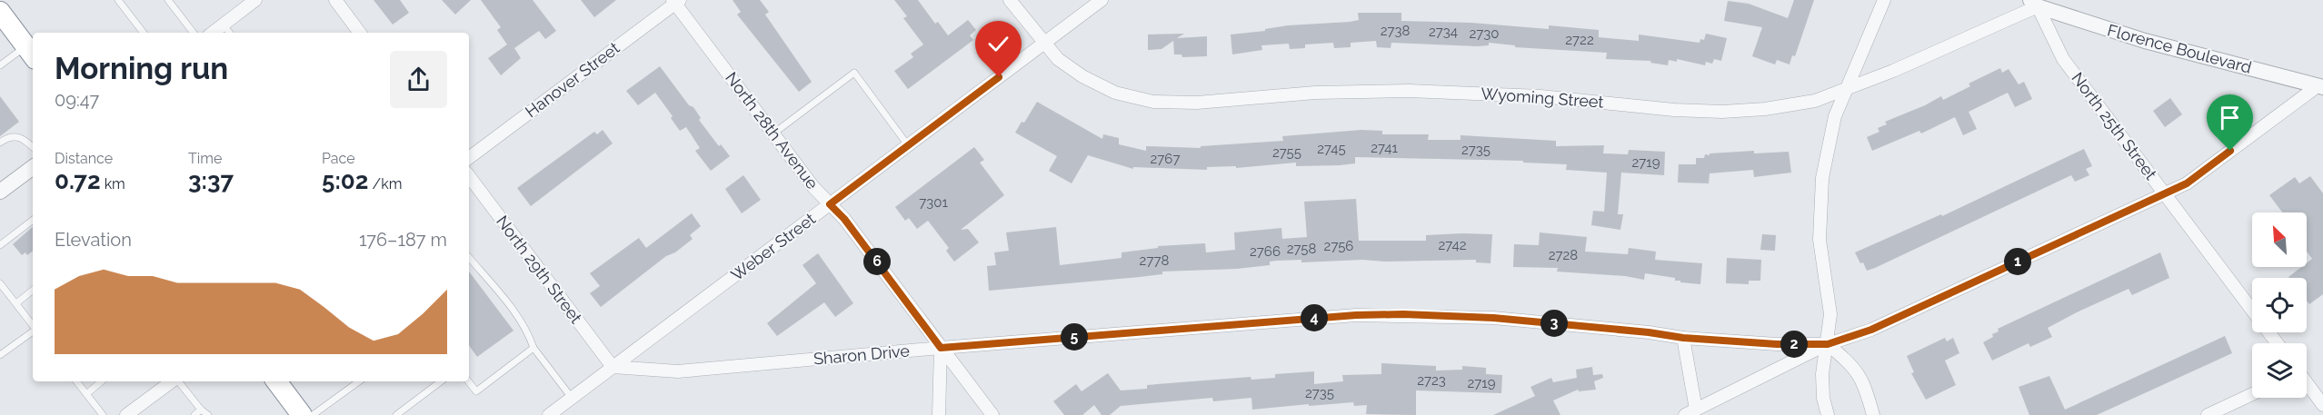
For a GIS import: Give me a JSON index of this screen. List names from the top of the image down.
{
  "streets": {
    "street": [
      "Florence Boulevard",
      "Hanover Street",
      "Wyoming Street",
      "North 25th Street",
      "North 28th Avenue",
      "Weber Street",
      "North 29th Street",
      "Sharon Drive"
    ]
  },
  "crossings": [
    ["Florence Boulevard", "Wyoming Street"],
    ["Florence Boulevard", "North 25th Street"],
    ["Florence Boulevard", "Sharon Drive"],
    ["Hanover Street", "North 28th Avenue"],
    ["Wyoming Street", "North 25th Street"],
    ["Wyoming Street", "Weber Street"],
    ["North 25th Street", "Sharon Drive"],
    ["North 28th Avenue", "Weber Street"],
    ["North 28th Avenue", "Sharon Drive"],
    ["Weber Street", "North 29th Street"],
    ["Weber Street", "Sharon Drive"],
    ["North 29th Street", "Sharon Drive"]
  ],
  "house_numbers": [
    "2738",
    "2734",
    "2730",
    "2722",
    "2741",
    "2745",
    "2735",
    "2755",
    "2767",
    "2719",
    "7301",
    "2742",
    "2756",
    "2758",
    "2766",
    "2728",
    "2778",
    "2723",
    "2719",
    "2735"
  ],
  "north": "top left",
  "page": {
    "heading": ["Morning run", "09:47"],
    "stats": [
      ["Distance", "0.72 km"],
      ["Time", "3:37"],
      ["Pace", "5:02 /km"]
    ],
    "chart": ["Elevation", "176–187 m"],
    "pins": [
      "1",
      "6",
      "4",
      "3",
      "5",
      "2"
    ]
  }
}
